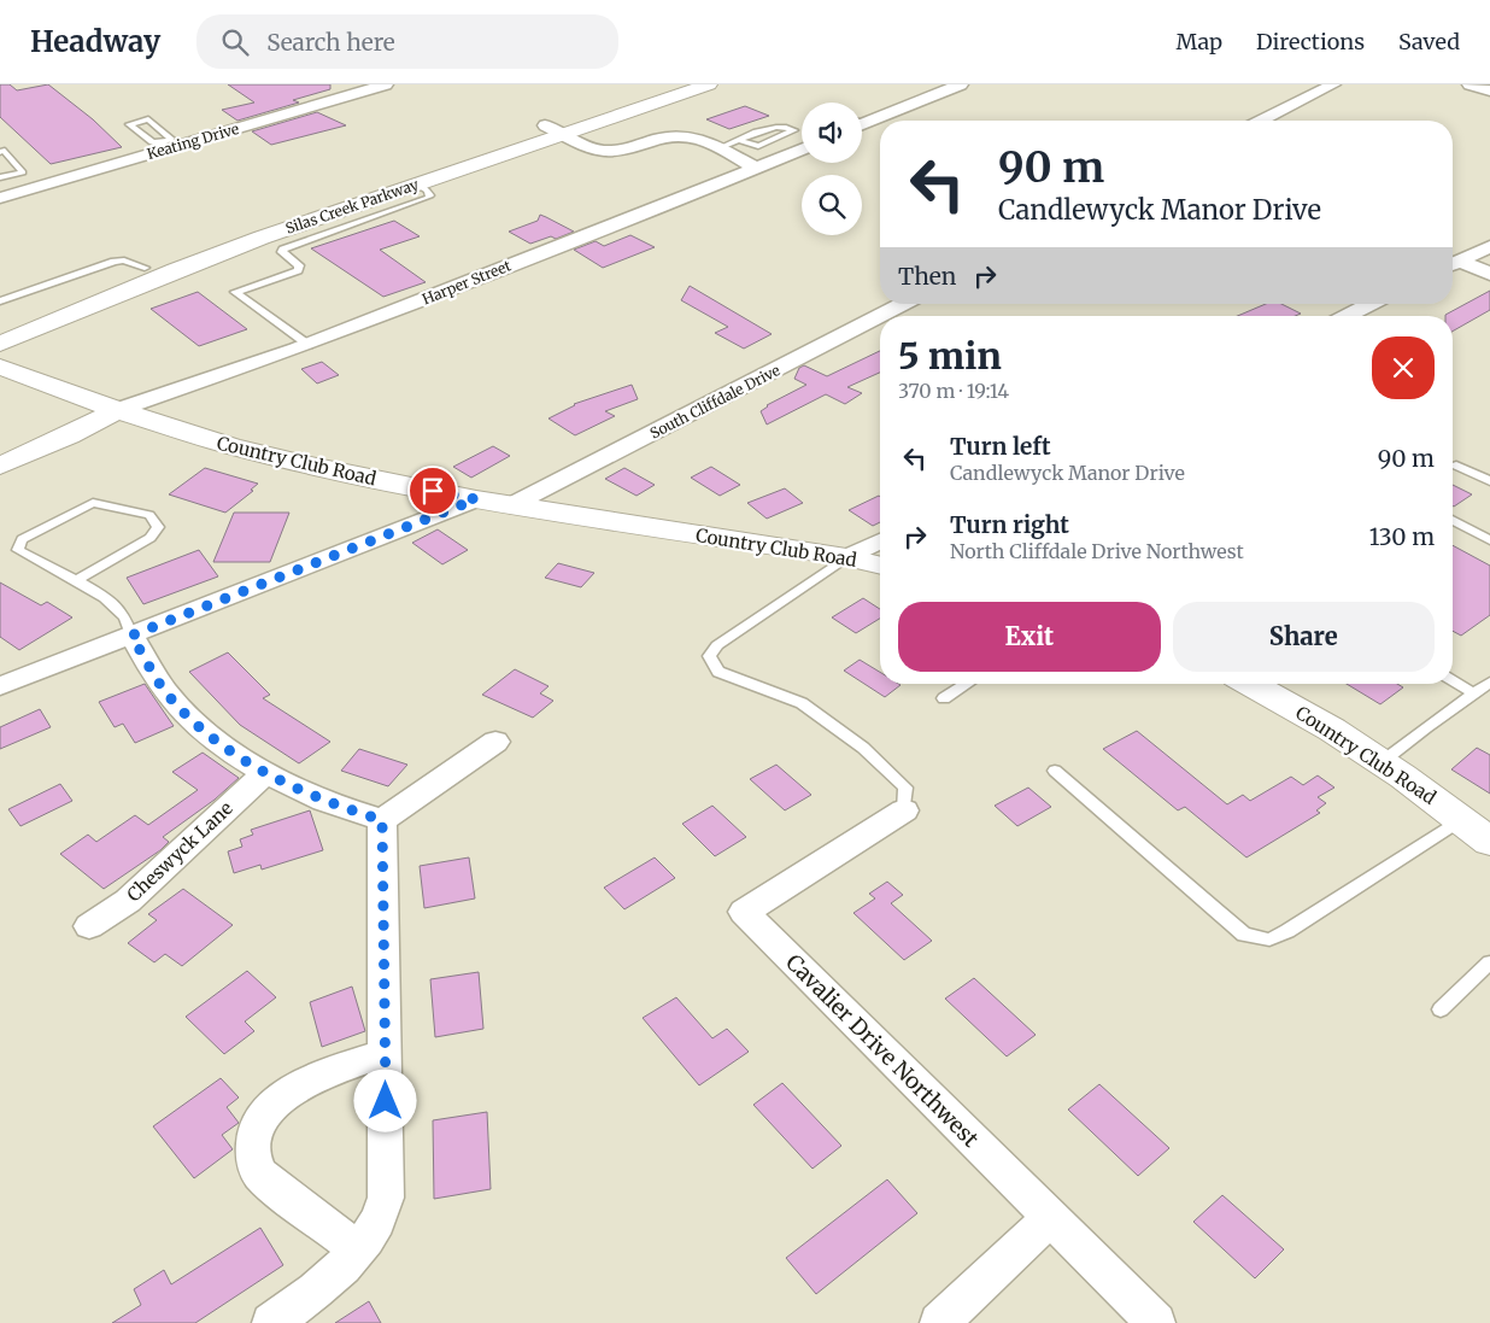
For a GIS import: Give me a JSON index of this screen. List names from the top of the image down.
{
  "streets": {
    "main road": ["Silas Creek Parkway", "Country Club Road"],
    "street": [
      "Keating Drive",
      "Harper Street",
      "South Cliffdale Drive",
      "Cheswyck Lane",
      "Cavalier Drive Northwest"
    ]
  },
  "crossings": [
    ["Harper Street", "Country Club Road"],
    ["South Cliffdale Drive", "Country Club Road"]
  ],
  "page": {
    "header": "Headway",
    "search": "Search here",
    "nav": ["Map", "Directions", "Saved"],
    "turn": ["90 m", "Candlewyck Manor Drive"],
    "then": "Then",
    "heading": ["5 min", "370 m · 19:14"],
    "list": [
      {
        "name": "Turn left",
        "note": "Candlewyck Manor Drive",
        "value": "90 m"
      },
      {
        "name": "Turn right",
        "note": "North Cliffdale Drive Northwest",
        "value": "130 m"
      }
    ],
    "buttons": ["Exit", "Share"]
  }
}
